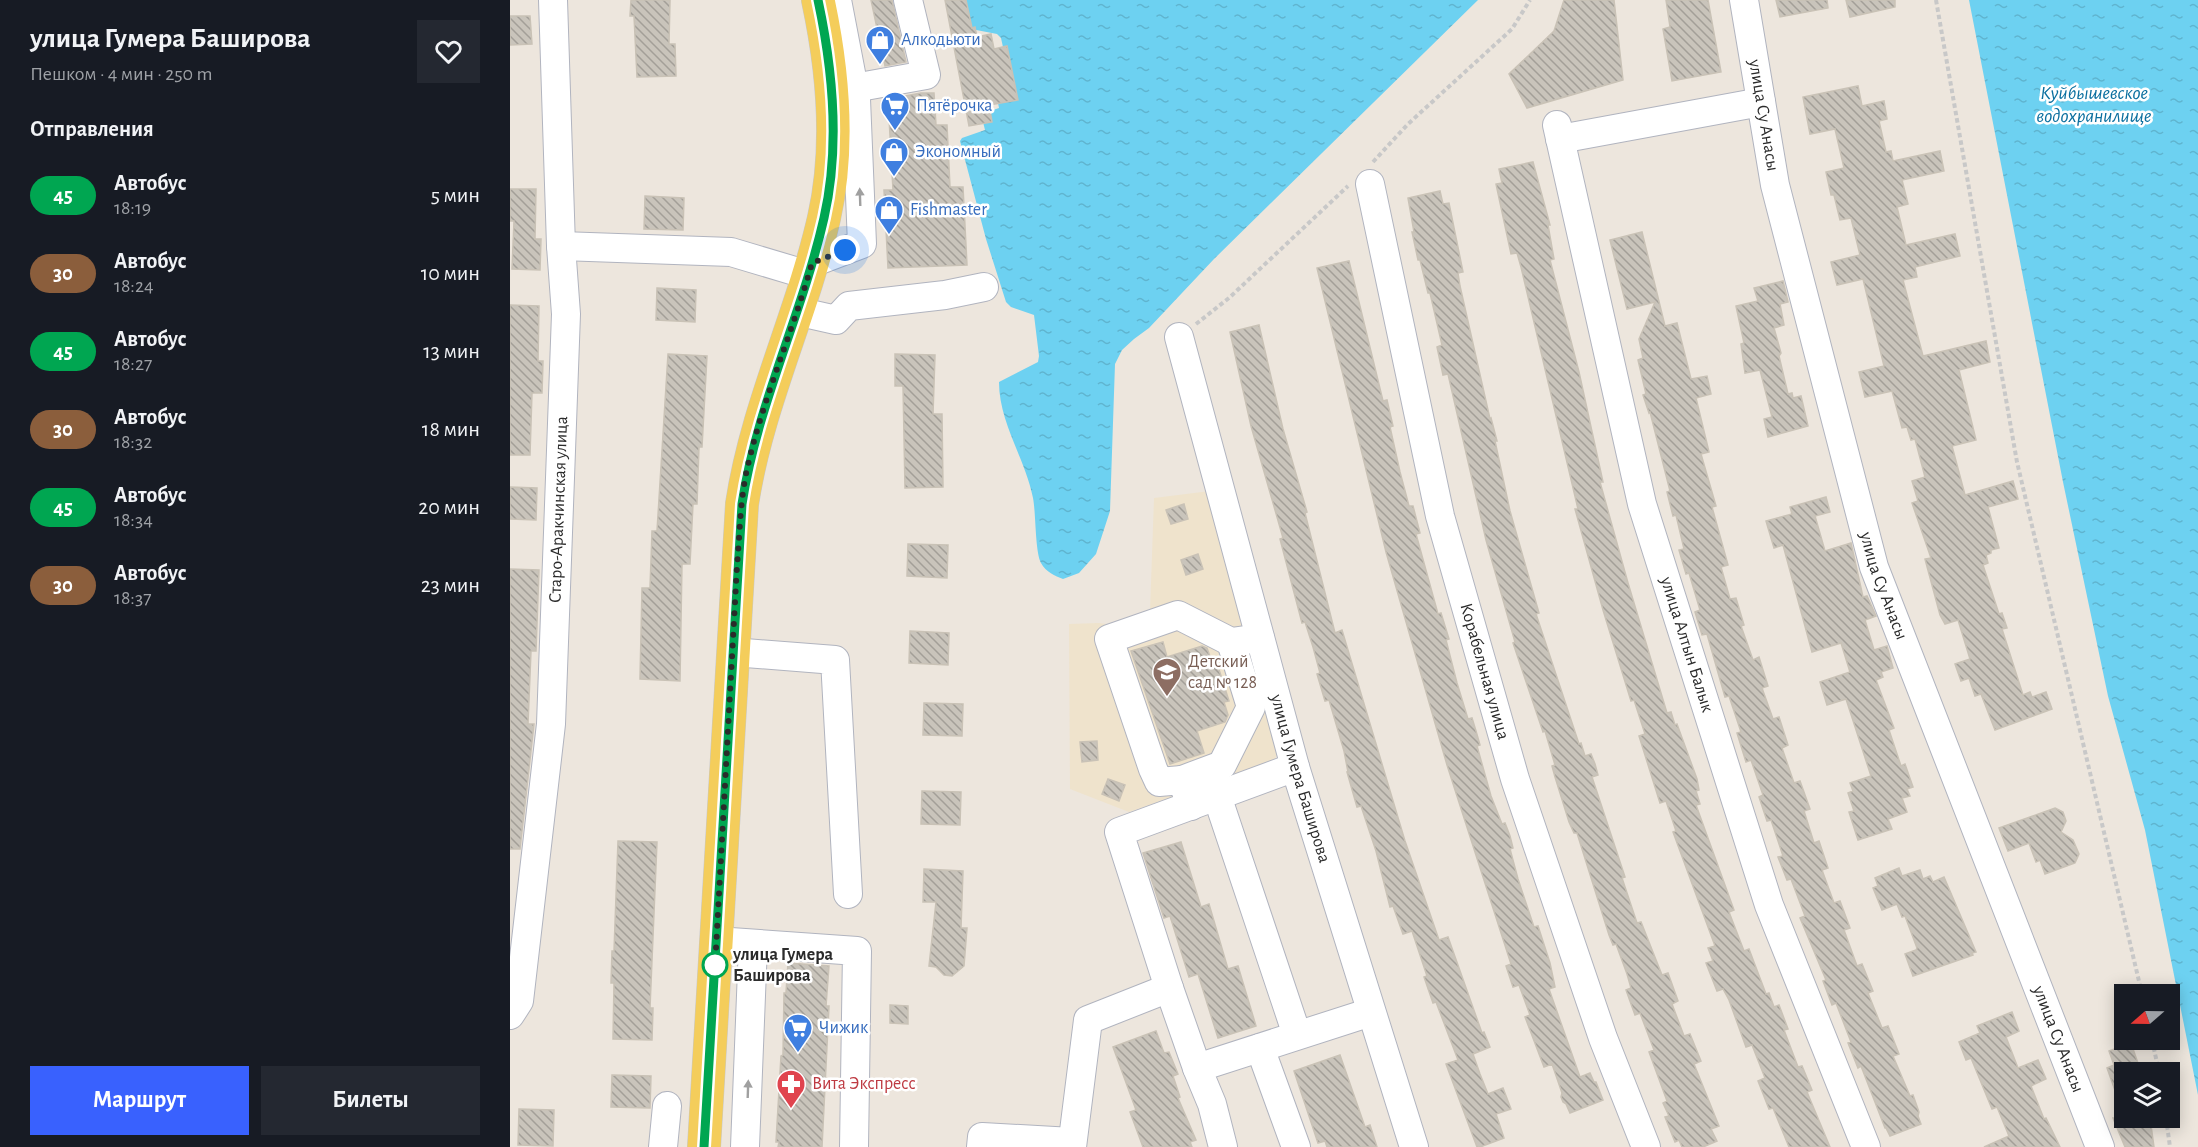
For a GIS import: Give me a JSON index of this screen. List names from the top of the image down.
{
  "streets": {
    "street": [
      "улица Су Анасы",
      "Старо-Аракчинская улица",
      "улица Алтын Балык",
      "Корабельная улица",
      "улица Гумера Баширова"
    ]
  },
  "crossings": [
    ["улица Су Анасы", "улица Алтын Балык"]
  ],
  "water": ["Куйбышевское водохранилище"],
  "places": {
    "shop": ["Алкодьюти", "Экономный", "Fishmaster"],
    "supermarket": ["Пятёрочка", "Чижик"],
    "school or university": ["Детский сад № 128"],
    "other": ["улица Гумера Баширова"],
    "pharmacy": ["Вита Экспресс"]
  },
  "lines": ["bus line 45"],
  "north": "left",
  "page": {
    "heading": [
      ["улица Гумера Баширова", "Пешком · 4 мин · 250 m"],
      "Отправления"
    ],
    "list": [
      {
        "mark": "45",
        "name": "Автобус",
        "note": "18:19",
        "value": "5 мин"
      },
      {
        "mark": "30",
        "name": "Автобус",
        "note": "18:24",
        "value": "10 мин"
      },
      {
        "mark": "45",
        "name": "Автобус",
        "note": "18:27",
        "value": "13 мин"
      },
      {
        "mark": "30",
        "name": "Автобус",
        "note": "18:32",
        "value": "18 мин"
      },
      {
        "mark": "45",
        "name": "Автобус",
        "note": "18:34",
        "value": "20 мин"
      },
      {
        "mark": "30",
        "name": "Автобус",
        "note": "18:37",
        "value": "23 мин"
      }
    ],
    "buttons": ["Маршрут", "Билеты"]
  }
}
